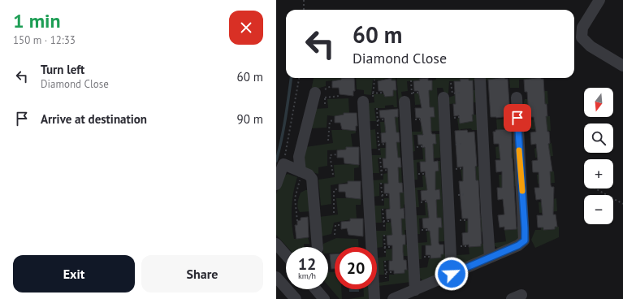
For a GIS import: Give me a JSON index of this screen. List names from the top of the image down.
{
  "north": "bottom",
  "page": {
    "heading": ["1 min", "150 m · 12:33"],
    "turn": ["60 m", "Diamond Close"],
    "list": [
      {
        "name": "Turn left",
        "note": "Diamond Close",
        "value": "60 m"
      },
      {
        "name": "Arrive at destination",
        "value": "90 m"
      }
    ],
    "map_buttons": ["+", "−"],
    "speed": "12 km/h",
    "limit": "20",
    "buttons": ["Exit", "Share"]
  }
}
